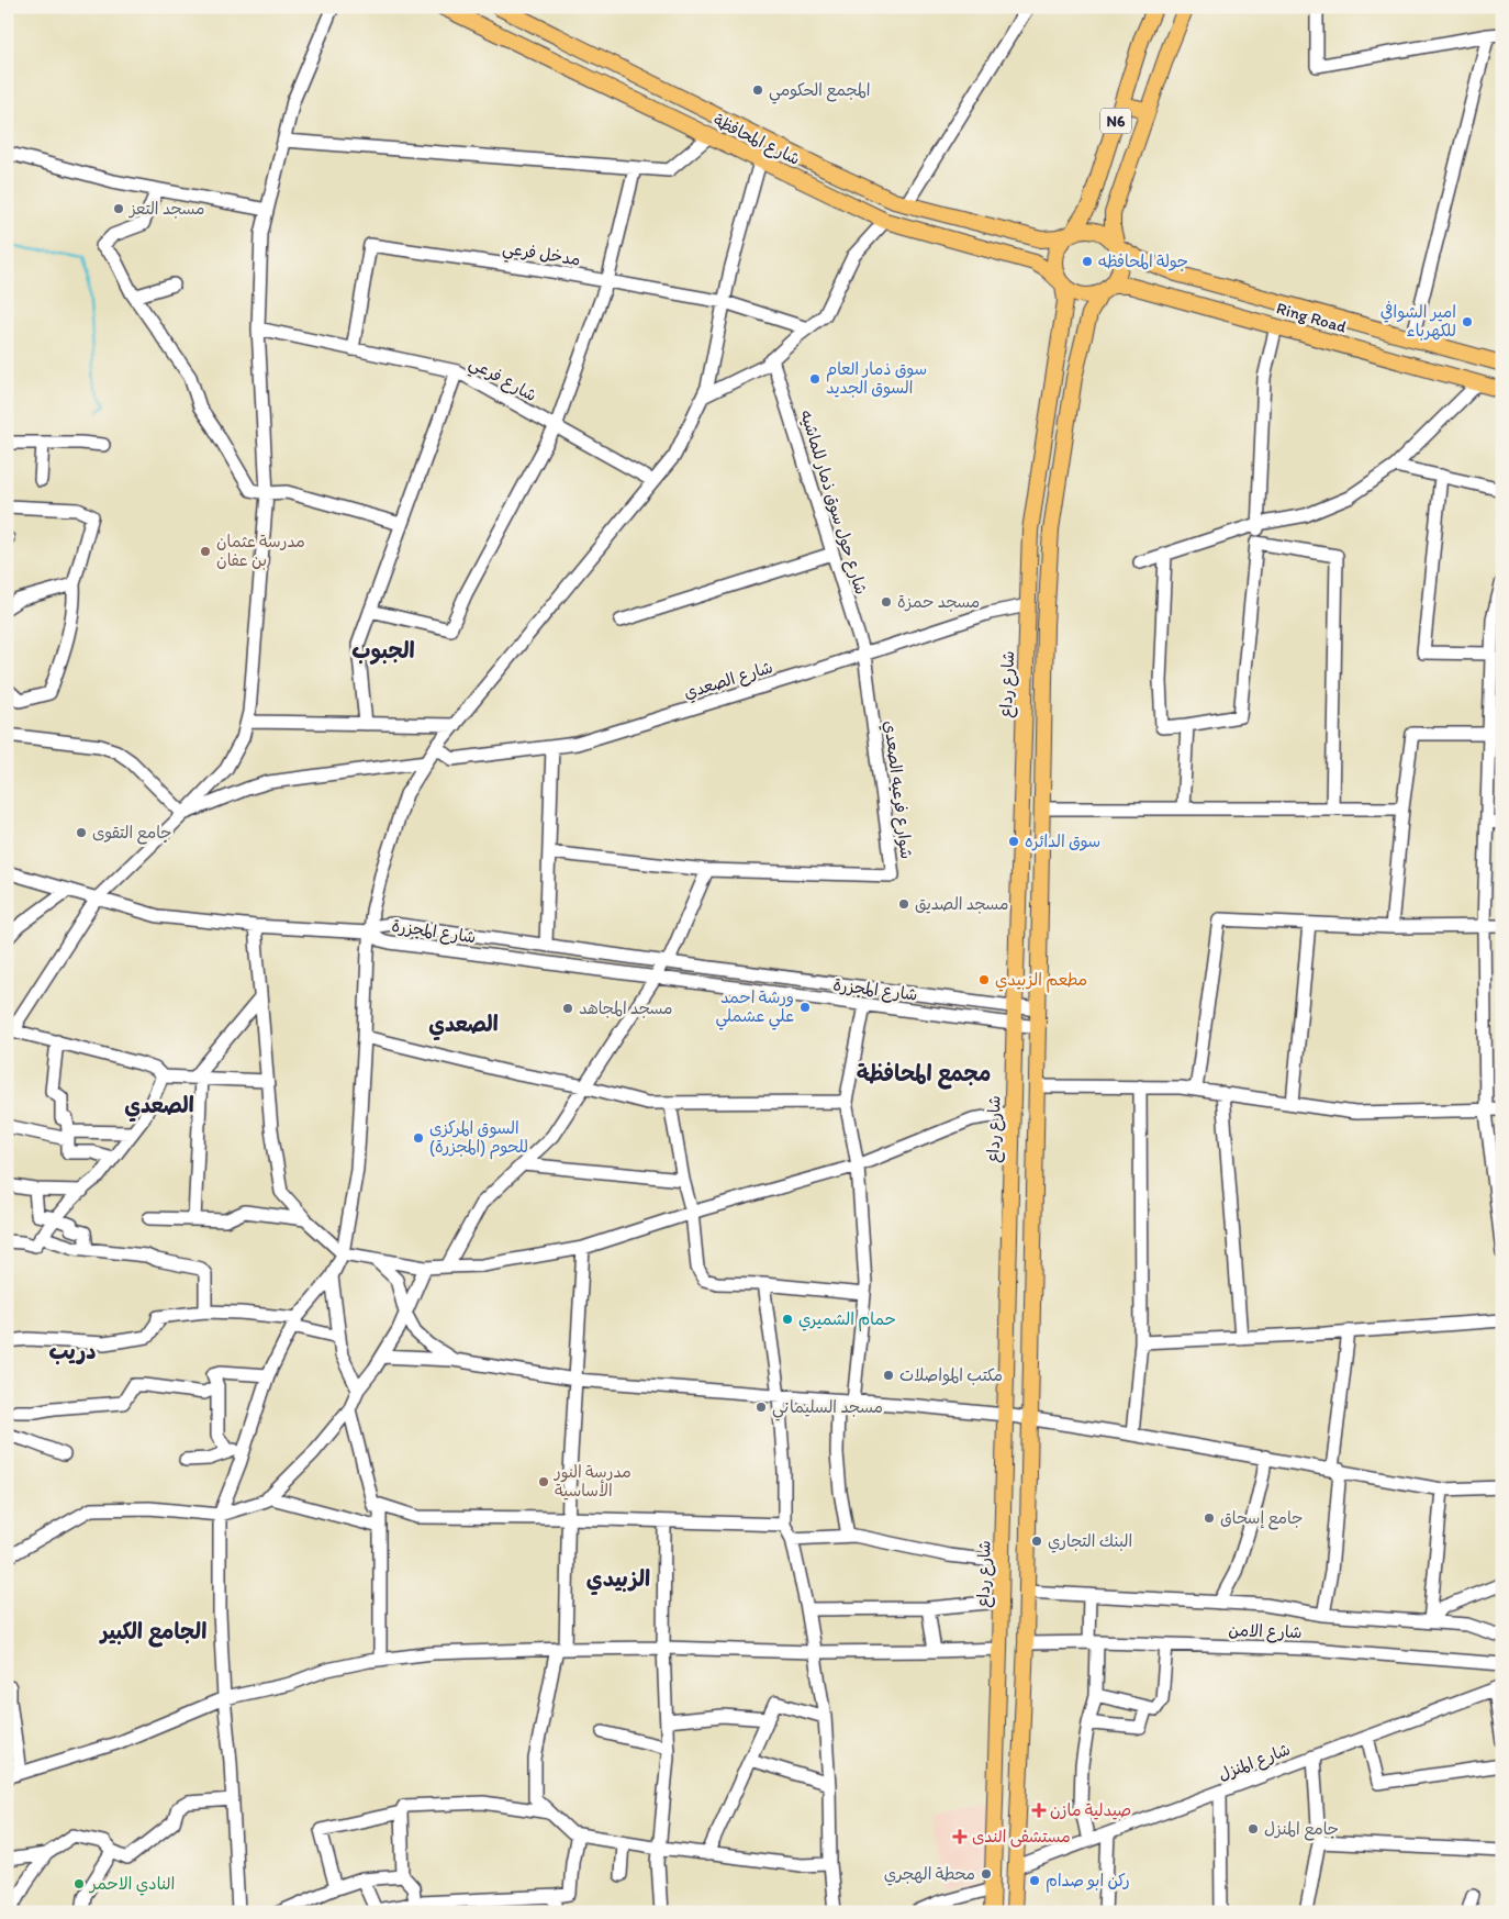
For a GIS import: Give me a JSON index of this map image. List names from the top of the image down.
{
  "streets": {
    "main road": [
      "N6",
      "شارع المحافظة",
      "Ring Road",
      "شارع رداع"
    ],
    "street": [
      "مدخل فرعي",
      "شارع فرعي",
      "شارع حول سوق ذمار للماشيه",
      "شارع الصعدي",
      "شوارع فرعيه الصعدي",
      "شارع المجزرة",
      "شارع الامن",
      "شارع المنزل"
    ]
  },
  "crossings": [
    ["N6", "شارع المحافظة"],
    ["N6", "Ring Road"],
    ["N6", "شارع رداع"],
    ["شارع المحافظة", "Ring Road"],
    ["شارع المحافظة", "شارع رداع"],
    ["مدخل فرعي", "شارع فرعي"],
    ["Ring Road", "شارع رداع"],
    ["شارع حول سوق ذمار للماشيه", "شارع الصعدي"],
    ["شارع حول سوق ذمار للماشيه", "شوارع فرعيه الصعدي"],
    ["شارع الصعدي", "شارع رداع"],
    ["شارع الصعدي", "شوارع فرعيه الصعدي"],
    ["شارع رداع", "شارع المجزرة"]
  ],
  "districts": [
    "الجبوب",
    "الصعدي",
    "مجمع المحافظة",
    "الصعدي",
    "دريب",
    "الزبيدي",
    "الجامع الكبير"
  ],
  "places": {
    "other": [
      "المجمع الحكومي",
      "مسجد التعز",
      "جولة المحافظه",
      "امير الشوافي للكهرباء",
      "سوق ذمار العام السوق الجديد",
      "مدرسة عثمان بن عفان",
      "مسجد حمزة",
      "جامع التقوى",
      "سوق الدائره",
      "مسجد الصديق",
      "مطعم الزبيدي",
      "ورشة احمد علي عشملي",
      "مسجد المجاهد",
      "السوق المركزي للحوم (المجزرة)",
      "حمام الشميري",
      "مكتب المواصلات",
      "مسجد السليماني",
      "مدرسة النور الأساسية",
      "جامع إسحاق",
      "البنك التجاري",
      "جامع المنزل",
      "محطة الهجري",
      "ركن ابو صدام",
      "النادي الاحمر"
    ],
    "health": ["صيدلية مازن", "مستشفى الندى"]
  }
}
